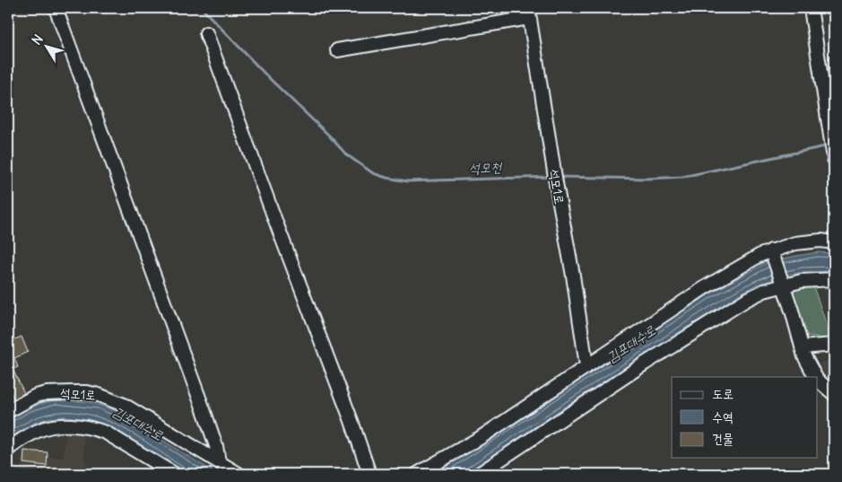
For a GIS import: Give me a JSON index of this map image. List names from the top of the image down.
{
  "streets": {
    "lane": ["석모1로"]
  },
  "water": ["석모천", "김포대수로"],
  "legend": ["도로", "수역", "건물"],
  "north": "top left"
}
